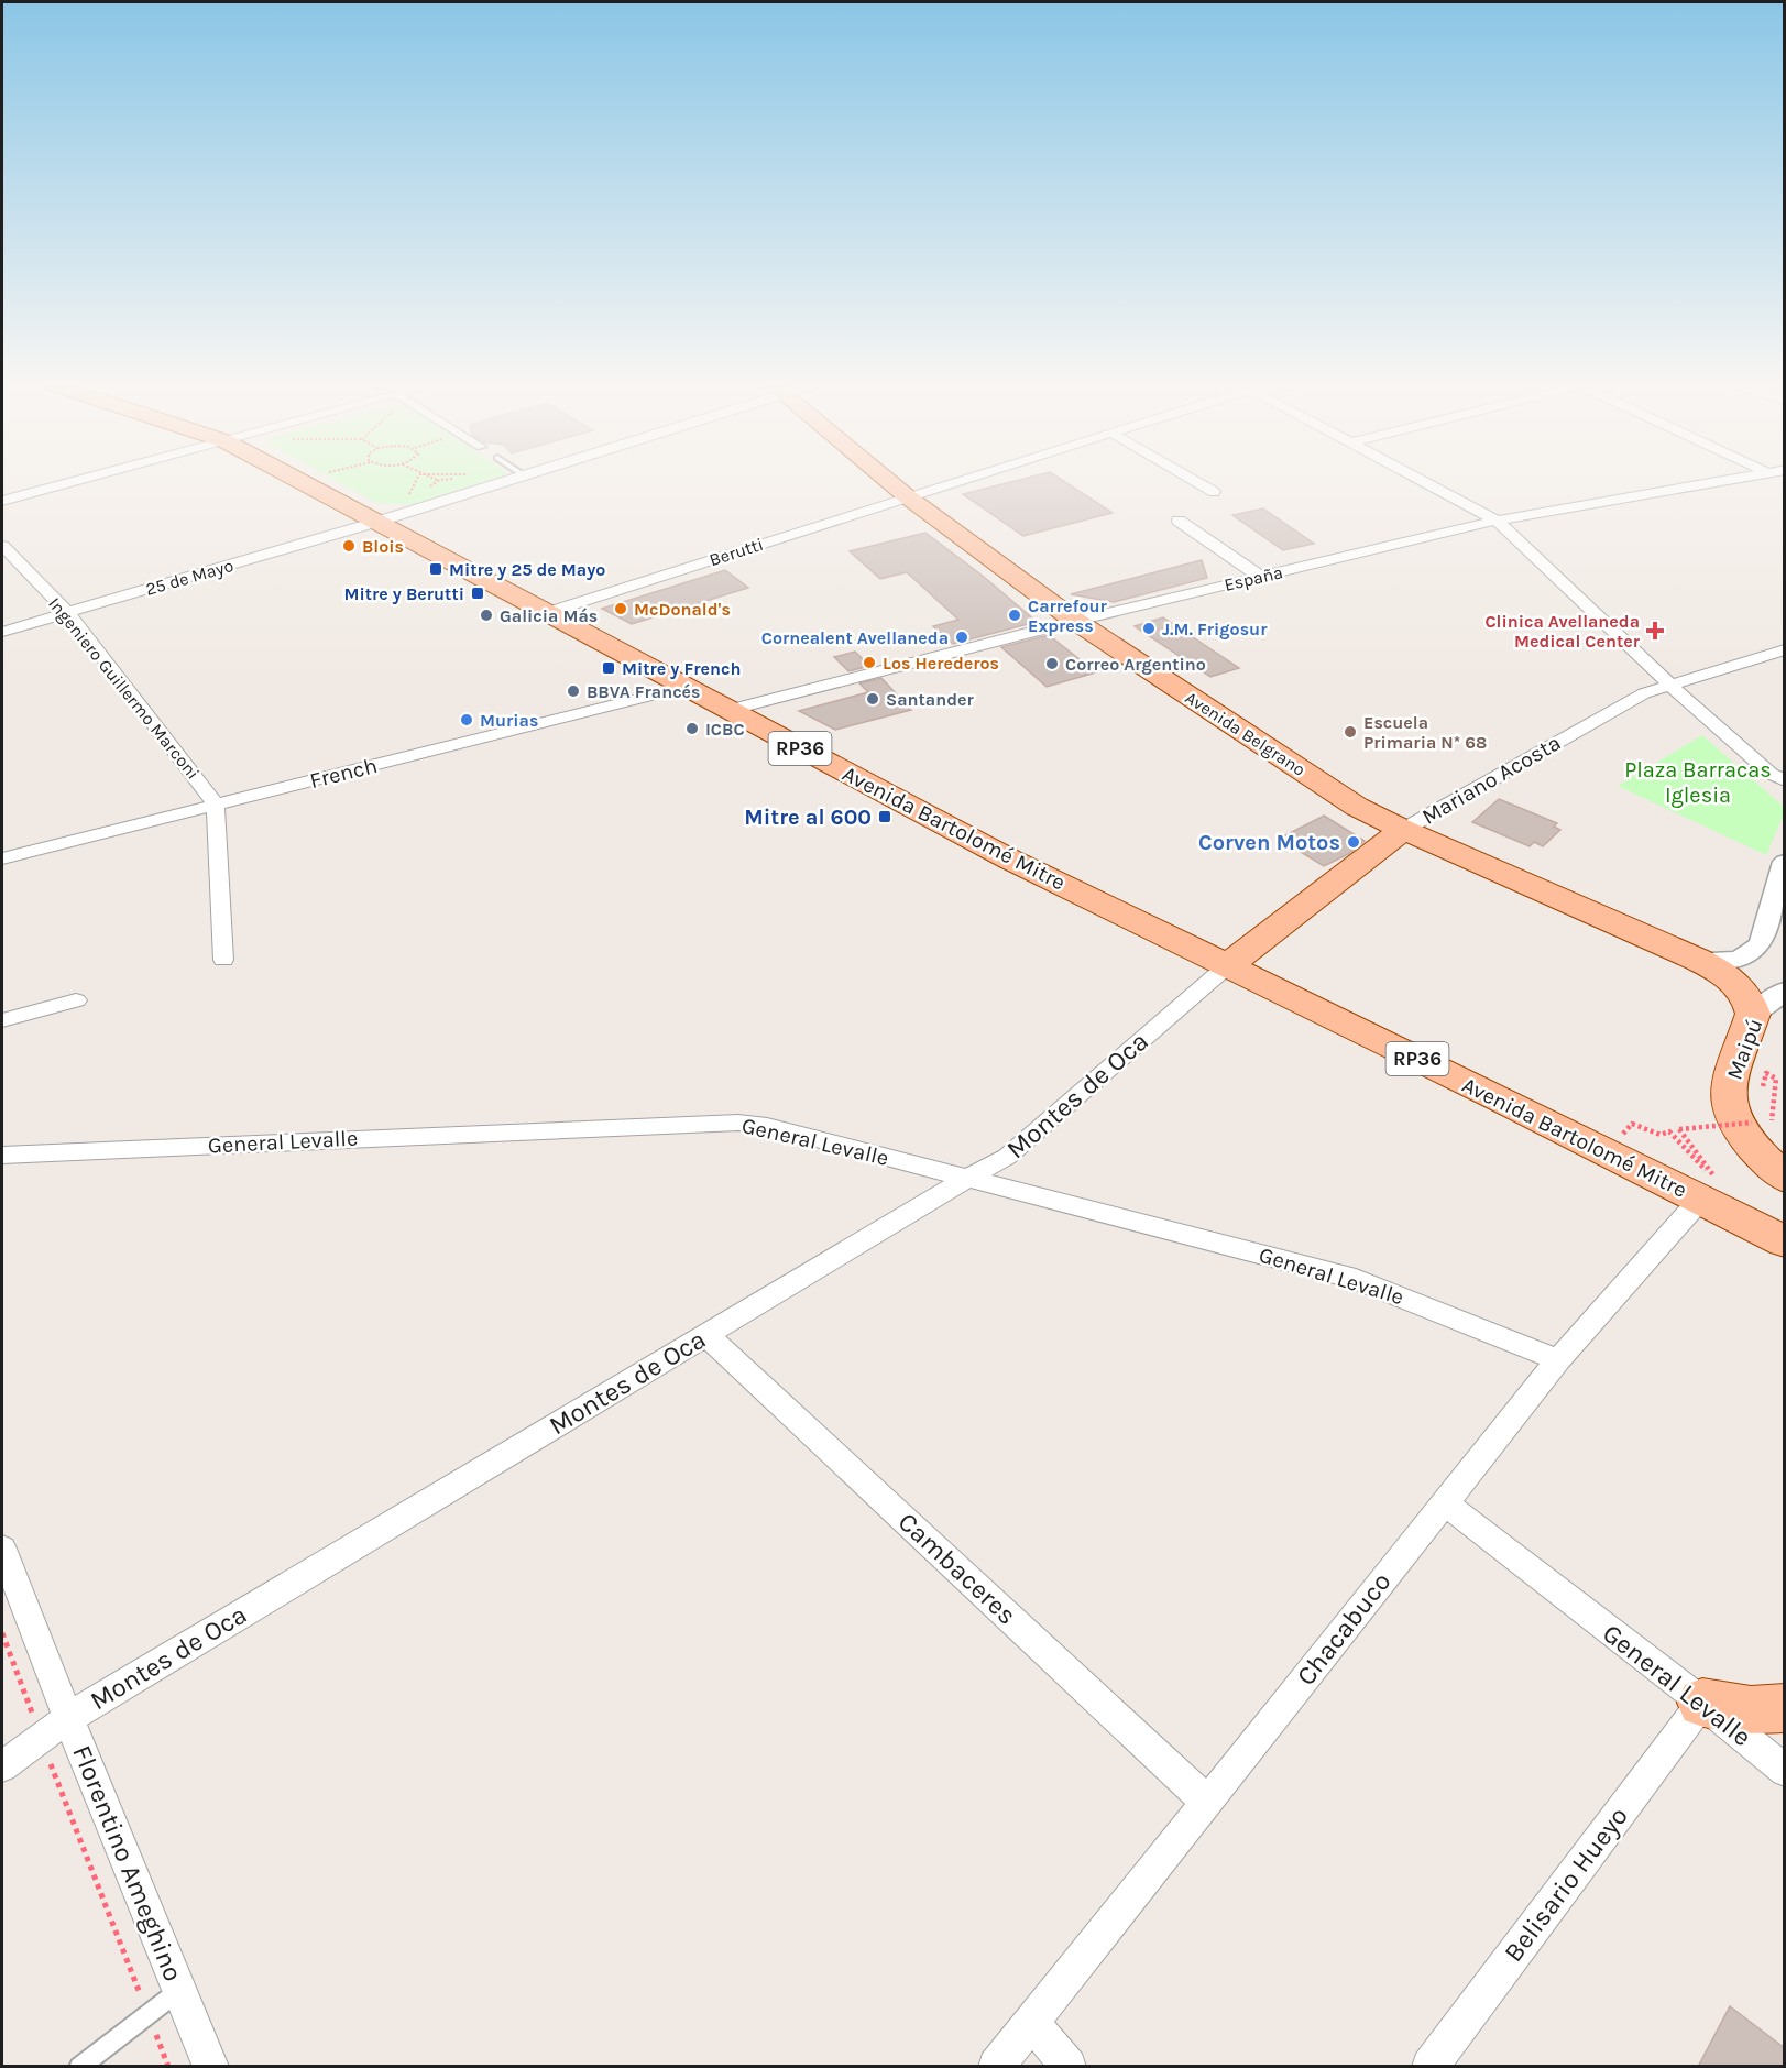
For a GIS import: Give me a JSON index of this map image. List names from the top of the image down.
{
  "streets": {
    "main road": [
      "Avenida Belgrano",
      "RP36",
      "Mariano Acosta",
      "Avenida Bartolomé Mitre",
      "Maipú"
    ],
    "street": [
      "Berutti",
      "25 de Mayo",
      "España",
      "Ingeniero Guillermo Marconi",
      "French",
      "Montes de Oca",
      "General Levalle",
      "Cambaceres",
      "Chacabuco",
      "Florentino Ameghino",
      "Belisario Hueyo"
    ]
  },
  "crossings": [
    ["Berutti", "Avenida Belgrano"],
    ["Berutti", "Avenida Bartolomé Mitre"],
    ["25 de Mayo", "Ingeniero Guillermo Marconi"],
    ["25 de Mayo", "Avenida Bartolomé Mitre"],
    ["España", "Avenida Belgrano"],
    ["España", "Avenida Bartolomé Mitre"],
    ["Ingeniero Guillermo Marconi", "French"],
    ["Avenida Belgrano", "Mariano Acosta"],
    ["Avenida Belgrano", "Maipú"],
    ["French", "Avenida Bartolomé Mitre"],
    ["Mariano Acosta", "Avenida Bartolomé Mitre"],
    ["Mariano Acosta", "Montes de Oca"],
    ["Avenida Bartolomé Mitre", "Montes de Oca"],
    ["Avenida Bartolomé Mitre", "Chacabuco"],
    ["Montes de Oca", "General Levalle"],
    ["Montes de Oca", "Cambaceres"],
    ["Montes de Oca", "Florentino Ameghino"],
    ["General Levalle", "Chacabuco"],
    ["General Levalle", "Belisario Hueyo"],
    ["Cambaceres", "Chacabuco"]
  ],
  "parks": ["Plaza Barracas Iglesia"],
  "places": {
    "other": [
      "Blois",
      "McDonald's",
      "Galicia Más",
      "Carrefour Express",
      "J.M. Frigosur",
      "Cornealent Avellaneda",
      "Los Herederos",
      "Correo Argentino",
      "BBVA Francés",
      "Santander",
      "Murias",
      "ICBC",
      "Escuela Primaria N* 68",
      "Corven Motos"
    ],
    "transit": [
      "Mitre y 25 de Mayo",
      "Mitre y Berutti",
      "Mitre y French",
      "Mitre al 600"
    ],
    "health": ["Clinica Avellaneda Medical Center"]
  }
}
